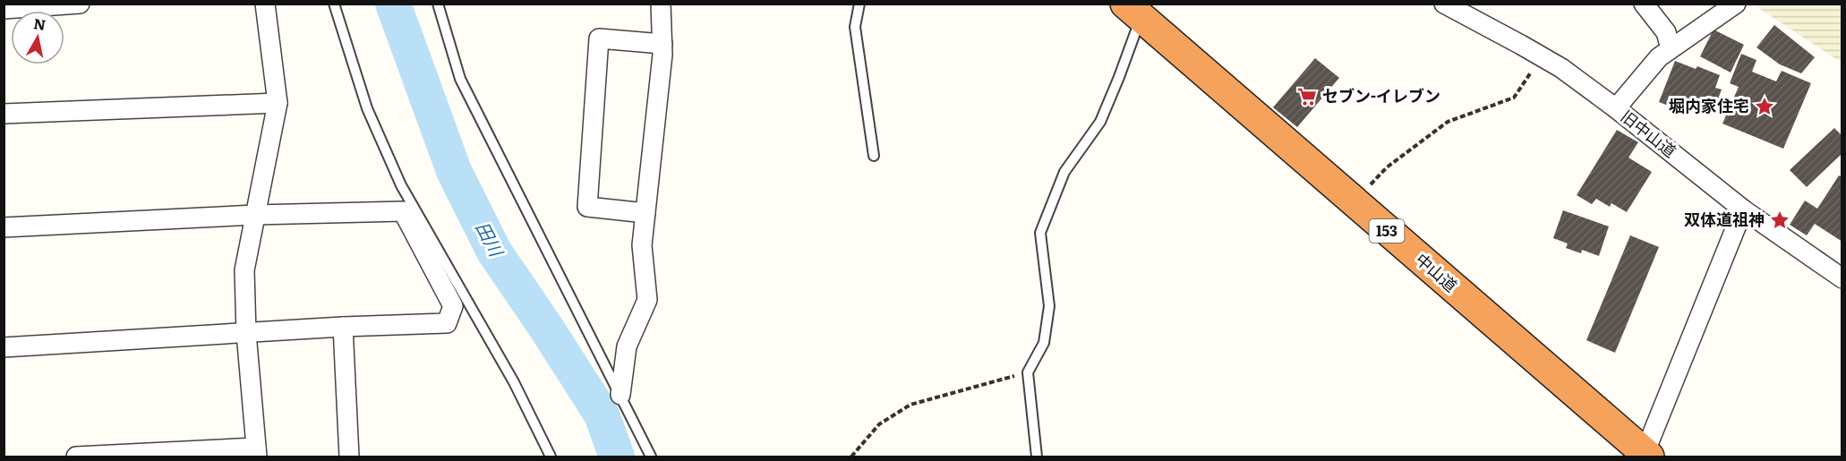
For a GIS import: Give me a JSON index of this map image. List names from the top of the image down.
{
  "streets": {
    "highway": ["153", "中山道"],
    "street": ["旧中山道"]
  },
  "water": ["田川"],
  "places": {
    "supermarket": ["セブン-イレブン"],
    "place": ["堀内家住宅", "双体道祖神"]
  },
  "north": "top"
}
